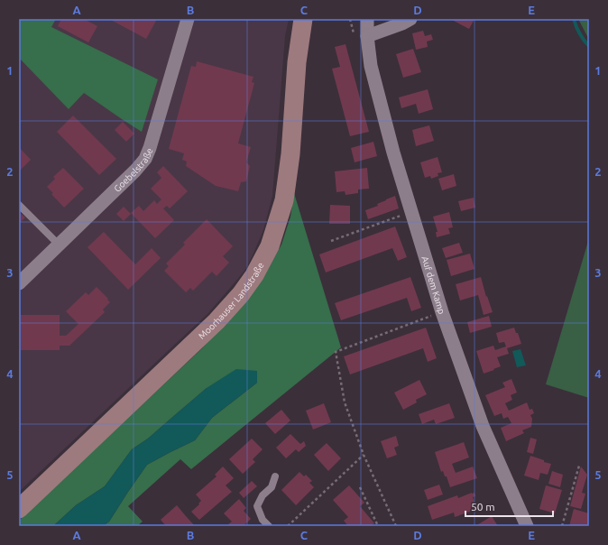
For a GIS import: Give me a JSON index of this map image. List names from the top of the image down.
{
  "streets": {
    "street": ["Goebelstraße", "Auf dem Kamp", "Moorhauser Landstraße"]
  },
  "scale_bar": "50 m",
  "grid": {
    "columns": [
      "A",
      "B",
      "C",
      "D",
      "E"
    ],
    "rows": [
      "1",
      "2",
      "3",
      "4",
      "5"
    ]
  }
}
